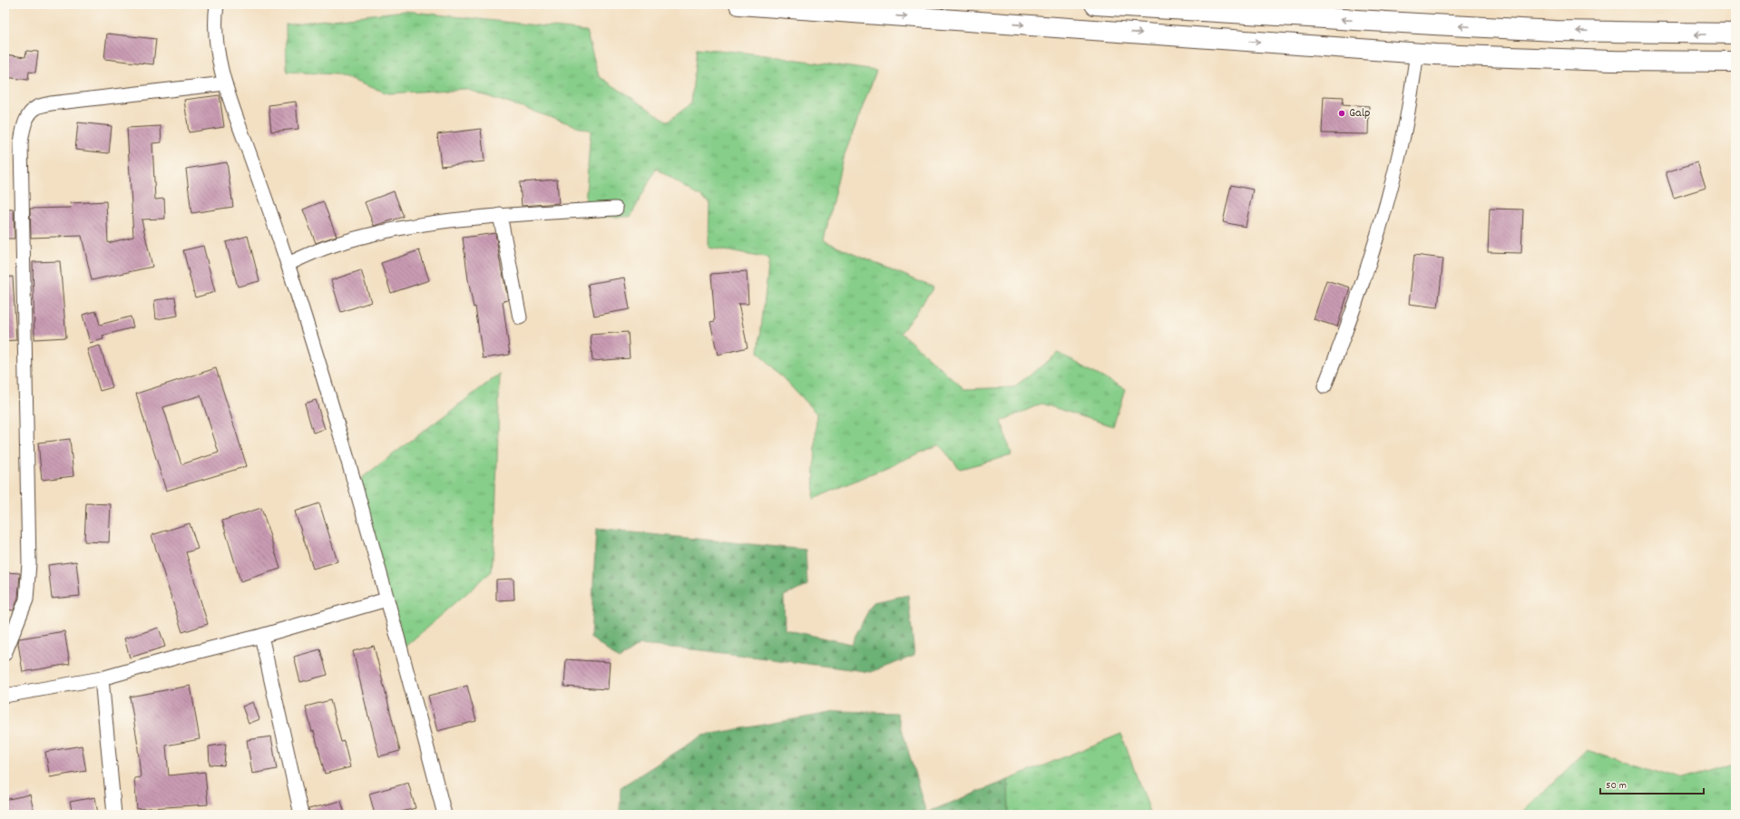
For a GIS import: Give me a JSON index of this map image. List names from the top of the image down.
{
  "places": ["Galp"],
  "scale_bar": "50 m"
}
